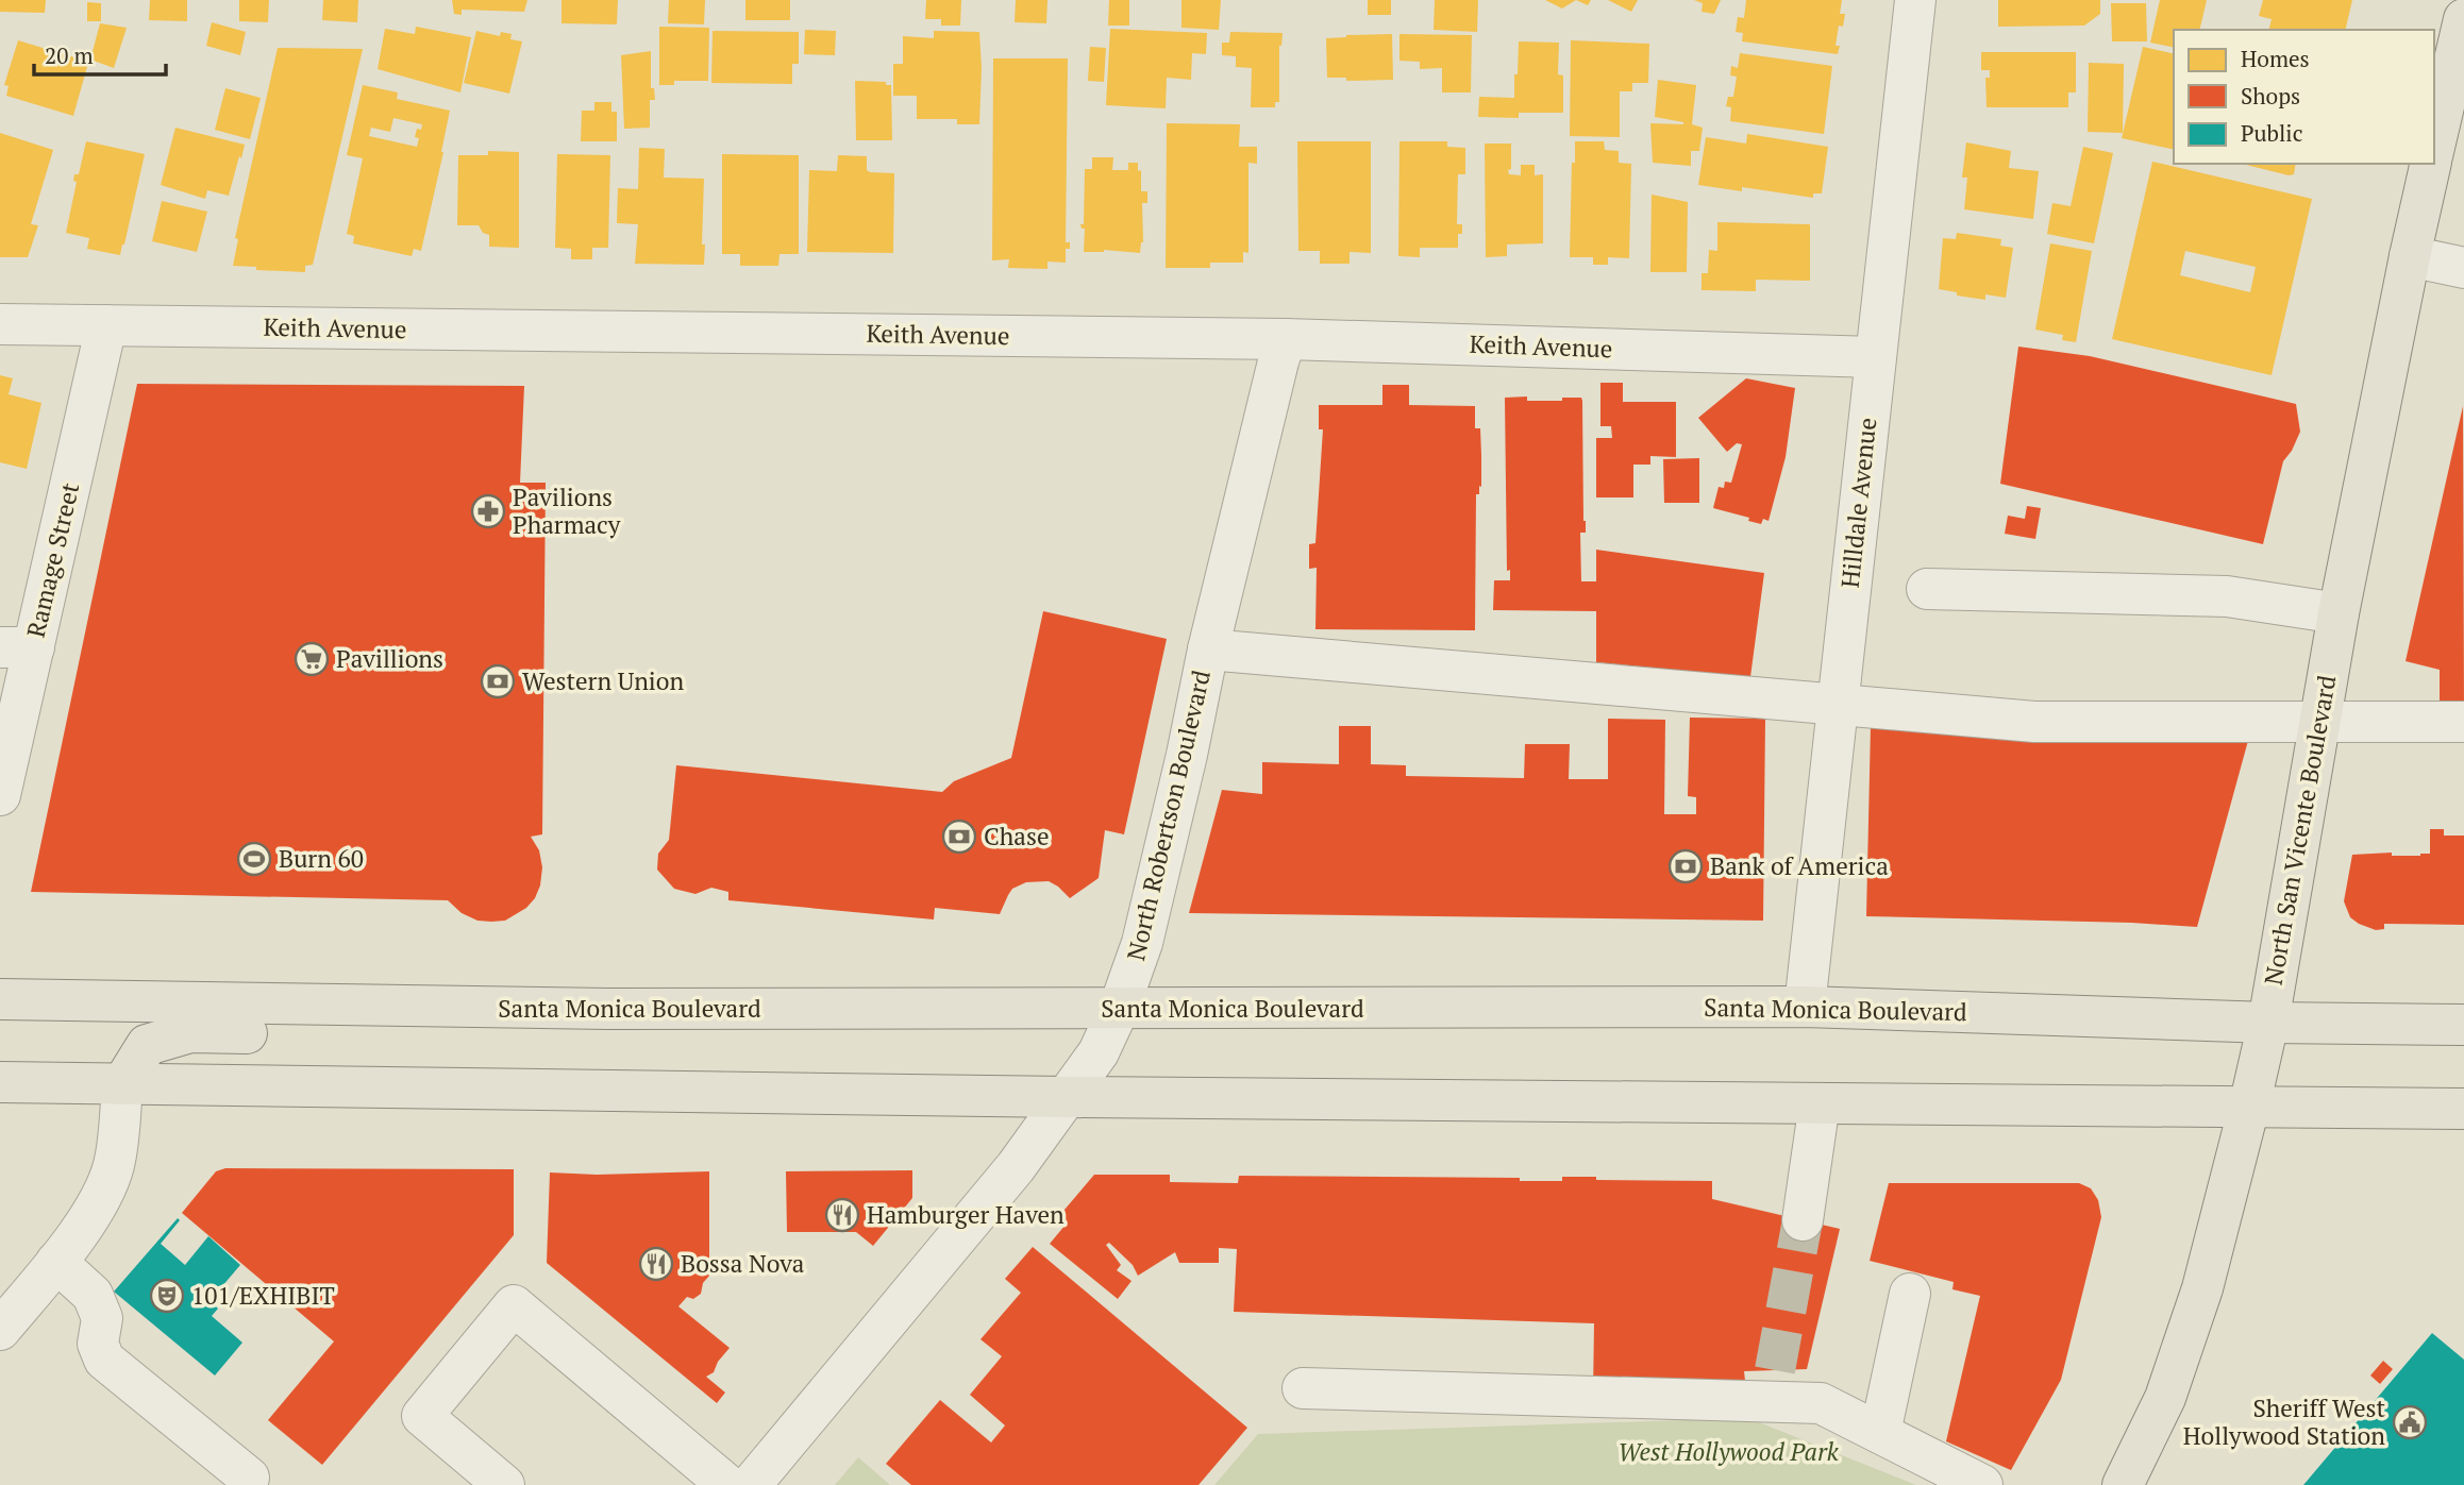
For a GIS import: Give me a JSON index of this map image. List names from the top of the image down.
{
  "streets": {
    "main road": ["North San Vicente Boulevard", "Santa Monica Boulevard"],
    "street": [
      "Keith Avenue",
      "Hilldale Avenue",
      "Ramage Street",
      "North Robertson Boulevard"
    ]
  },
  "crossings": [
    ["Keith Avenue", "Hilldale Avenue"],
    ["Keith Avenue", "Ramage Street"],
    ["Keith Avenue", "North Robertson Boulevard"],
    ["Hilldale Avenue", "Santa Monica Boulevard"],
    ["North Robertson Boulevard", "Santa Monica Boulevard"],
    ["North San Vicente Boulevard", "Santa Monica Boulevard"]
  ],
  "parks": ["West Hollywood Park"],
  "places": {
    "pharmacy": ["Pavilions Pharmacy"],
    "supermarket": ["Pavillions"],
    "bank": ["Western Union", "Chase", "Bank of America"],
    "sports": ["Burn 60"],
    "restaurant": ["Hamburger Haven", "Bossa Nova"],
    "theatre": ["101/EXHIBIT"],
    "public building": ["Sheriff West Hollywood Station"]
  },
  "legend": ["Homes", "Shops", "Public"],
  "scale_bar": "20 m"
}
